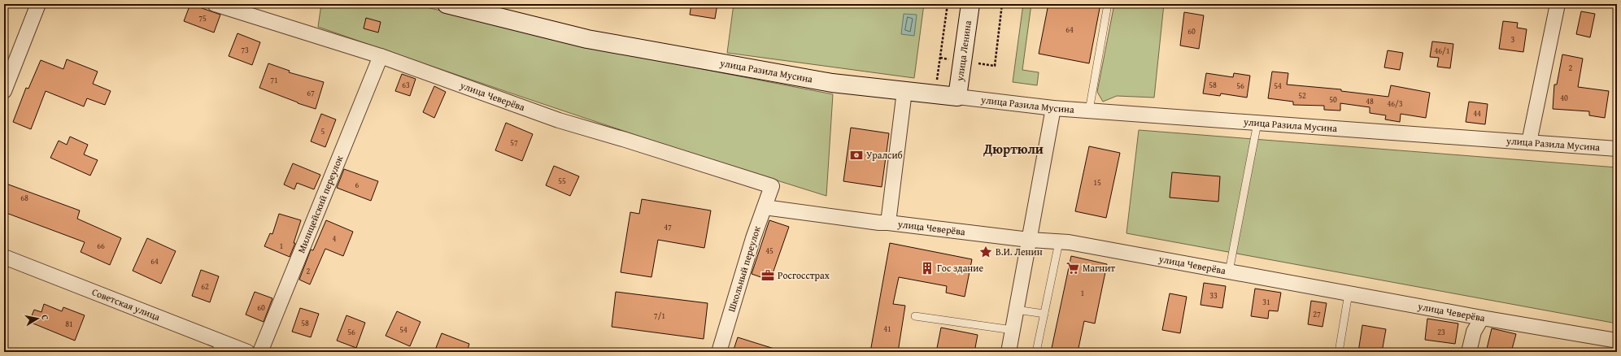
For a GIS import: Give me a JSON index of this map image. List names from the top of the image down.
{
  "streets": {
    "main road": ["улица Ленина", "улица Разила Мусина"],
    "street": [
      "улица Чеверёва",
      "Милицейский переулок",
      "Школьный переулок",
      "Советская улица"
    ]
  },
  "crossings": [
    ["улица Ленина", "улица Разила Мусина"],
    ["улица Чеверёва", "Милицейский переулок"],
    ["улица Чеверёва", "Школьный переулок"]
  ],
  "districts": ["Дюртюли"],
  "places": {
    "bank": ["Уралсиб"],
    "place": ["В.И. Ленин"],
    "building": ["Гос здание"],
    "supermarket": ["Магнит"],
    "office": ["Росгосстрах"]
  },
  "house_numbers": [
    "75",
    "64",
    "60",
    "3",
    "73",
    "46/1",
    "2",
    "71",
    "63",
    "58",
    "56",
    "54",
    "67",
    "52",
    "40",
    "50",
    "48",
    "46/3",
    "44",
    "5",
    "57",
    "55",
    "15",
    "6",
    "68",
    "47",
    "4",
    "66",
    "1",
    "45",
    "64",
    "2",
    "62",
    "1",
    "33",
    "31",
    "60",
    "27",
    "7/1",
    "58",
    "81",
    "41",
    "54",
    "56",
    "23"
  ],
  "north": "right"
}
